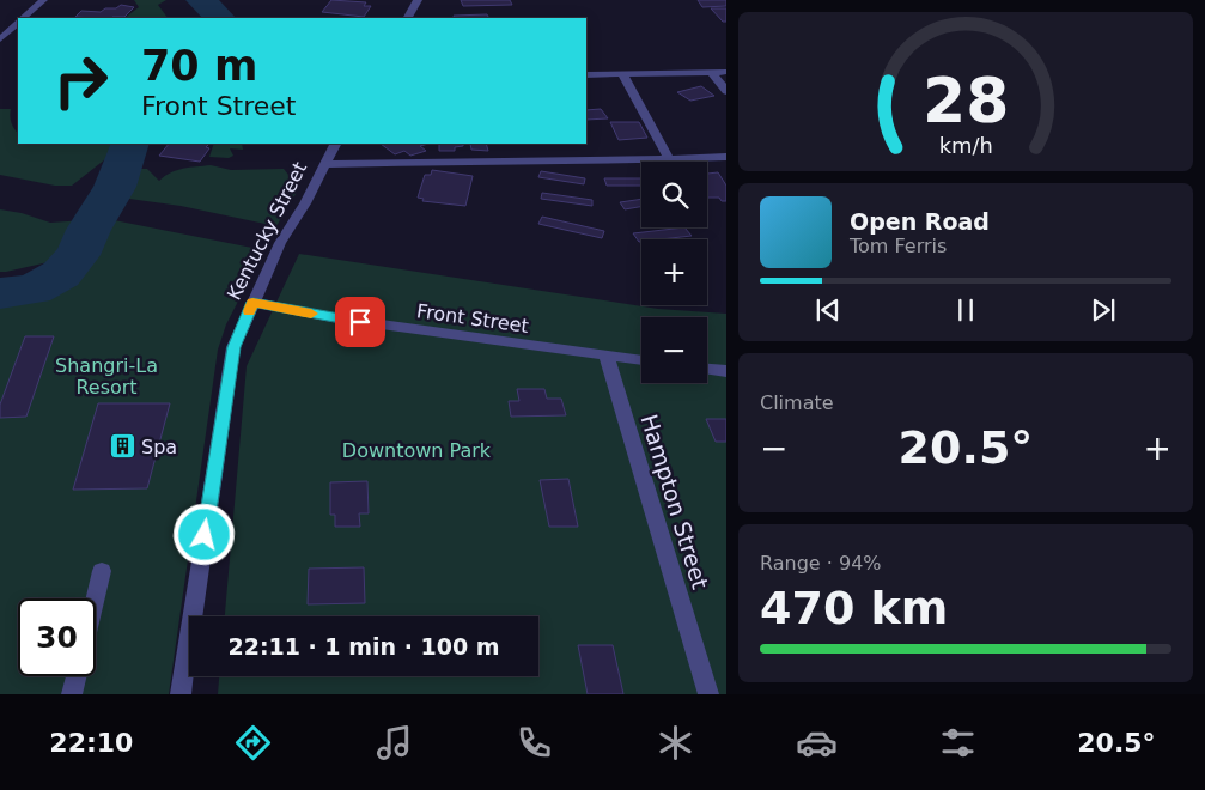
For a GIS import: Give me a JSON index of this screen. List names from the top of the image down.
{
  "streets": {
    "street": ["Kentucky Street", "Front Street", "Hampton Street"]
  },
  "crossings": [
    ["Kentucky Street", "Front Street"],
    ["Front Street", "Hampton Street"]
  ],
  "parks": ["Shangri-La Resort", "Downtown Park"],
  "places": {
    "building": ["Spa"]
  },
  "page": {
    "turn": ["70 m", "Front Street"],
    "map_buttons": ["+", "−"],
    "song": ["Open Road", "Tom Ferris"],
    "tile": [
      "Climate",
      ["Range · 94%", "470 km"]
    ],
    "heat": ["−", "20.5°", "+"],
    "limit": "30",
    "trip": "22:11 · 1 min · 100 m",
    "tabs": ["22:10", "20.5°"],
    "gauge": ["28", "km/h"]
  }
}
